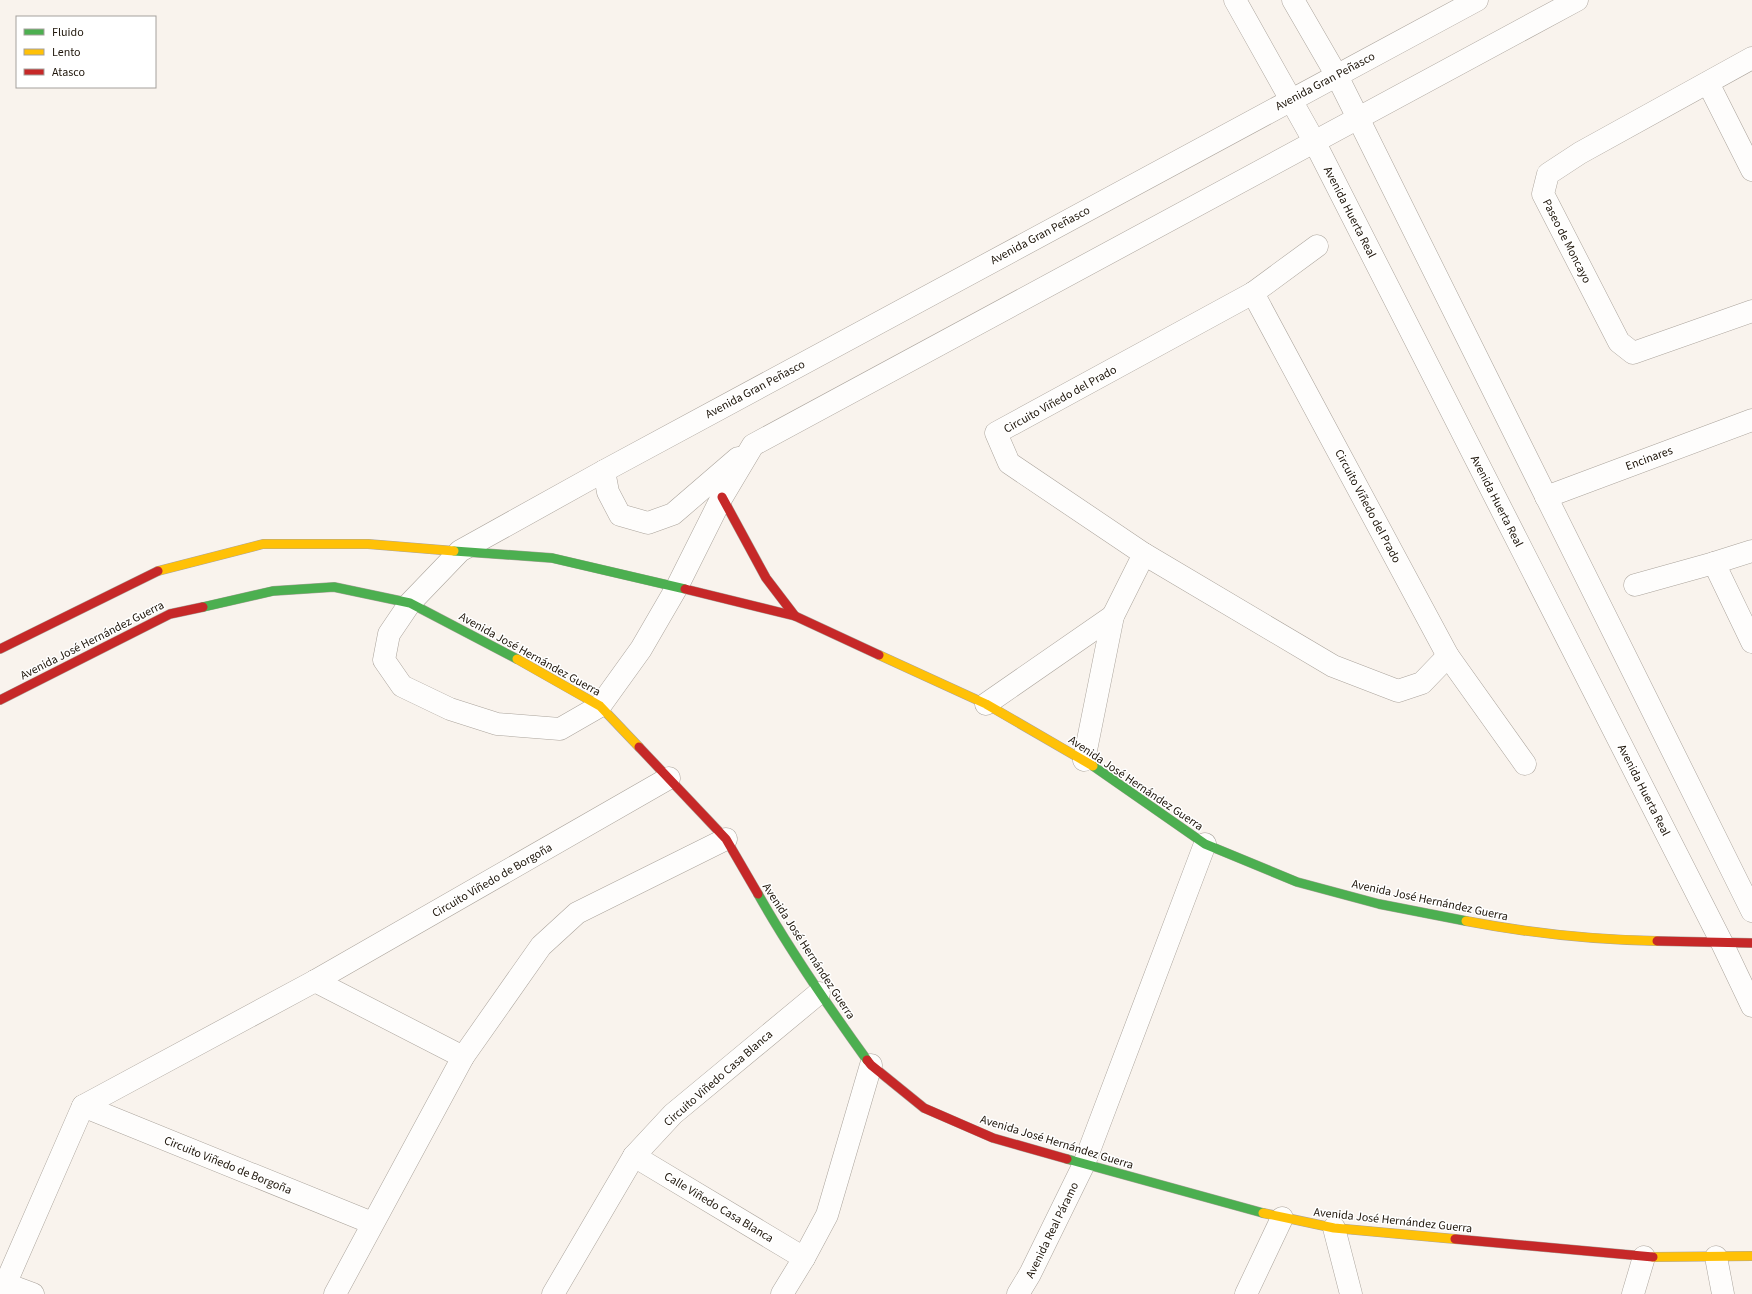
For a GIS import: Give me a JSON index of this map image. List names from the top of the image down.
{
  "streets": {
    "street": [
      "Avenida Gran Peñasco",
      "Avenida Huerta Real",
      "Paseo de Moncayo",
      "Circuito Viñedo del Prado",
      "Encinares",
      "Avenida José Hernández Guerra",
      "Circuito Viñedo de Borgoña",
      "Circuito Viñedo Casa Blanca",
      "Calle Viñedo Casa Blanca",
      "Avenida Real Páramo"
    ]
  },
  "crossings": [
    ["Avenida Gran Peñasco", "Avenida Huerta Real"],
    ["Avenida Gran Peñasco", "Avenida José Hernández Guerra"],
    ["Avenida Huerta Real", "Avenida José Hernández Guerra"],
    ["Avenida José Hernández Guerra", "Circuito Viñedo de Borgoña"],
    ["Avenida José Hernández Guerra", "Circuito Viñedo Casa Blanca"],
    ["Avenida José Hernández Guerra", "Avenida Real Páramo"],
    ["Circuito Viñedo Casa Blanca", "Calle Viñedo Casa Blanca"]
  ],
  "legend": ["Fluido", "Lento", "Atasco"]
}
